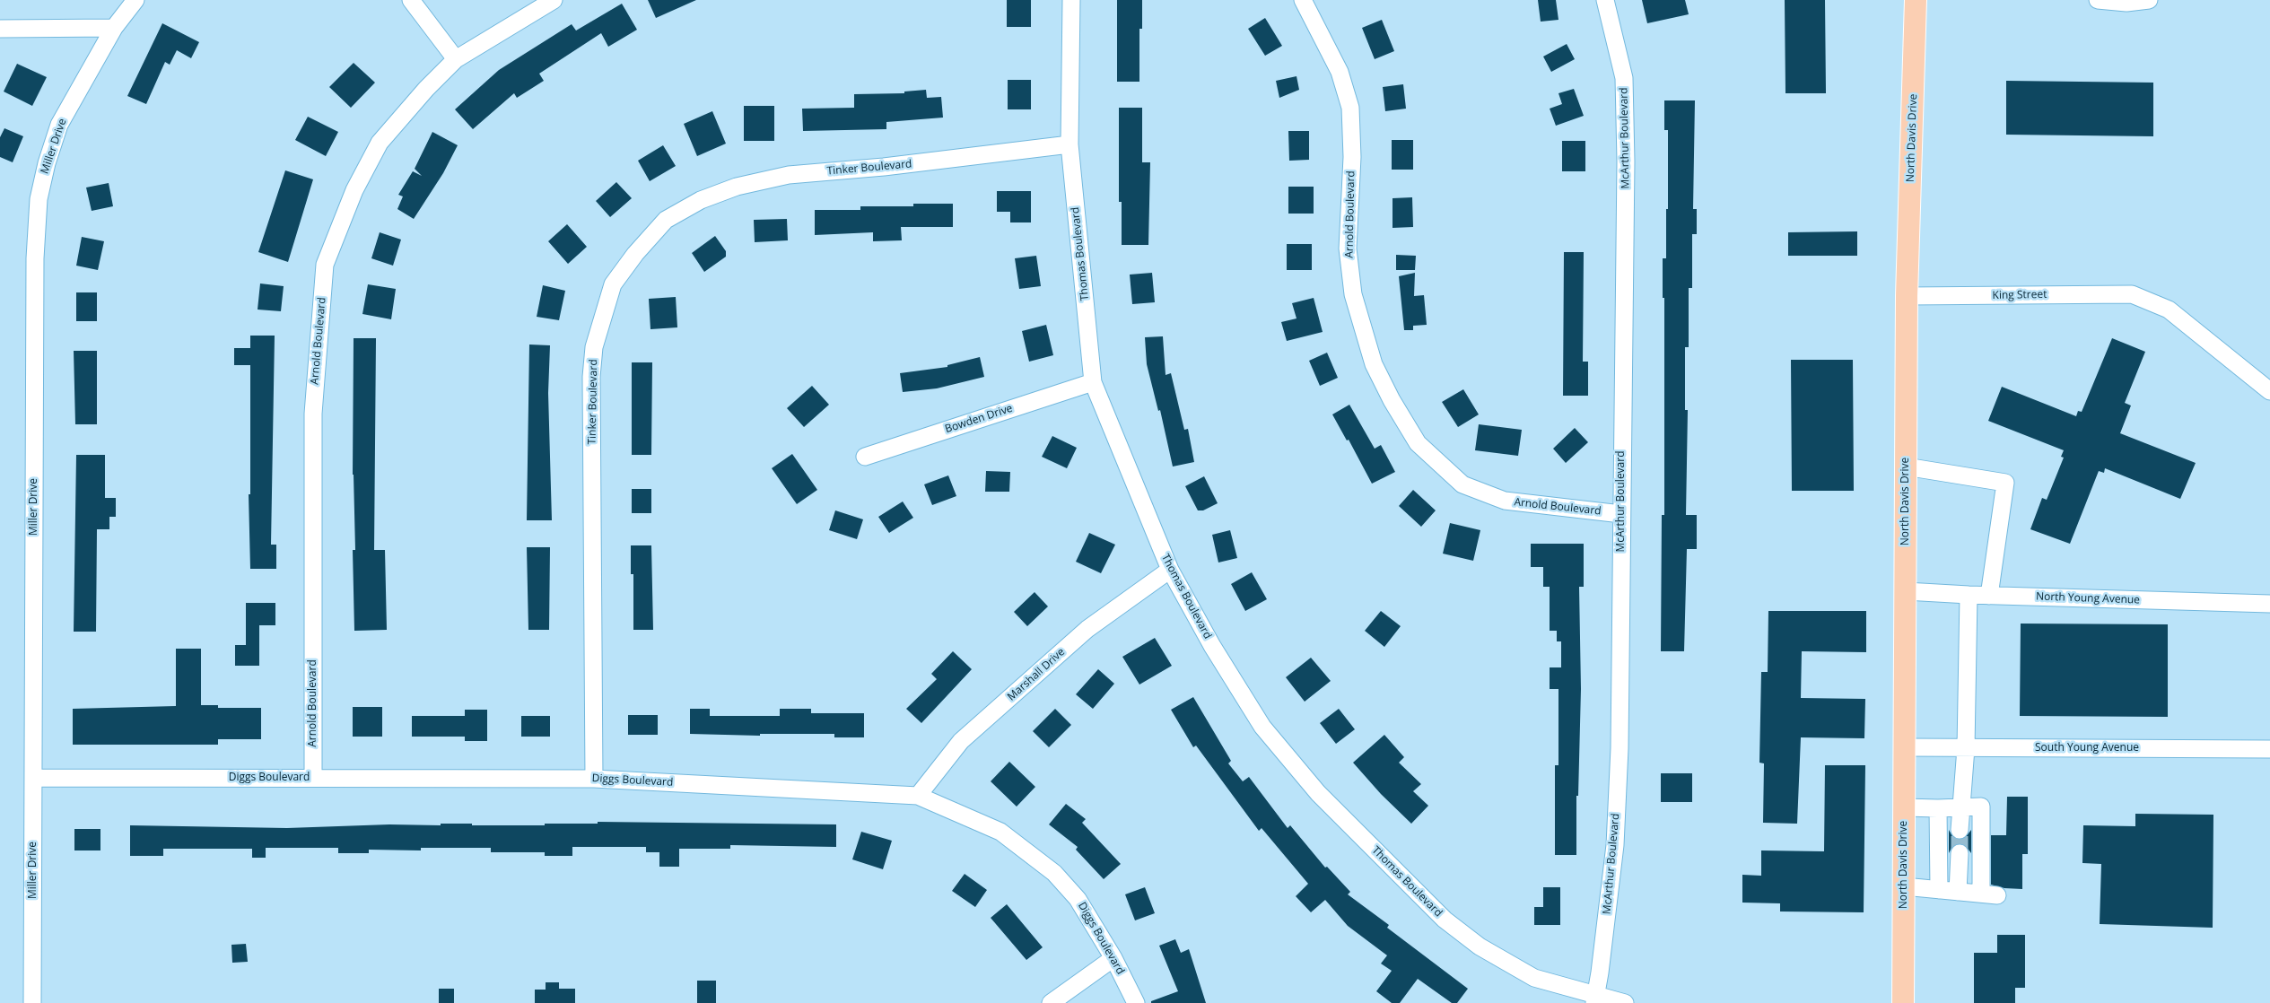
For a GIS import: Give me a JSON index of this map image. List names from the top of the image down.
{
  "streets": {
    "main road": ["North Davis Drive"],
    "street": [
      "McArthur Boulevard",
      "Miller Drive",
      "Tinker Boulevard",
      "Arnold Boulevard",
      "Thomas Boulevard",
      "King Street",
      "Bowden Drive",
      "North Young Avenue",
      "Marshall Drive",
      "South Young Avenue",
      "Diggs Boulevard"
    ]
  },
  "crossings": [
    ["McArthur Boulevard", "Arnold Boulevard"],
    ["McArthur Boulevard", "Thomas Boulevard"],
    ["North Davis Drive", "King Street"],
    ["North Davis Drive", "North Young Avenue"],
    ["North Davis Drive", "South Young Avenue"],
    ["Miller Drive", "Diggs Boulevard"],
    ["Tinker Boulevard", "Thomas Boulevard"],
    ["Tinker Boulevard", "Diggs Boulevard"],
    ["Arnold Boulevard", "Diggs Boulevard"],
    ["Thomas Boulevard", "Bowden Drive"],
    ["Thomas Boulevard", "Marshall Drive"],
    ["Marshall Drive", "Diggs Boulevard"]
  ]
}
